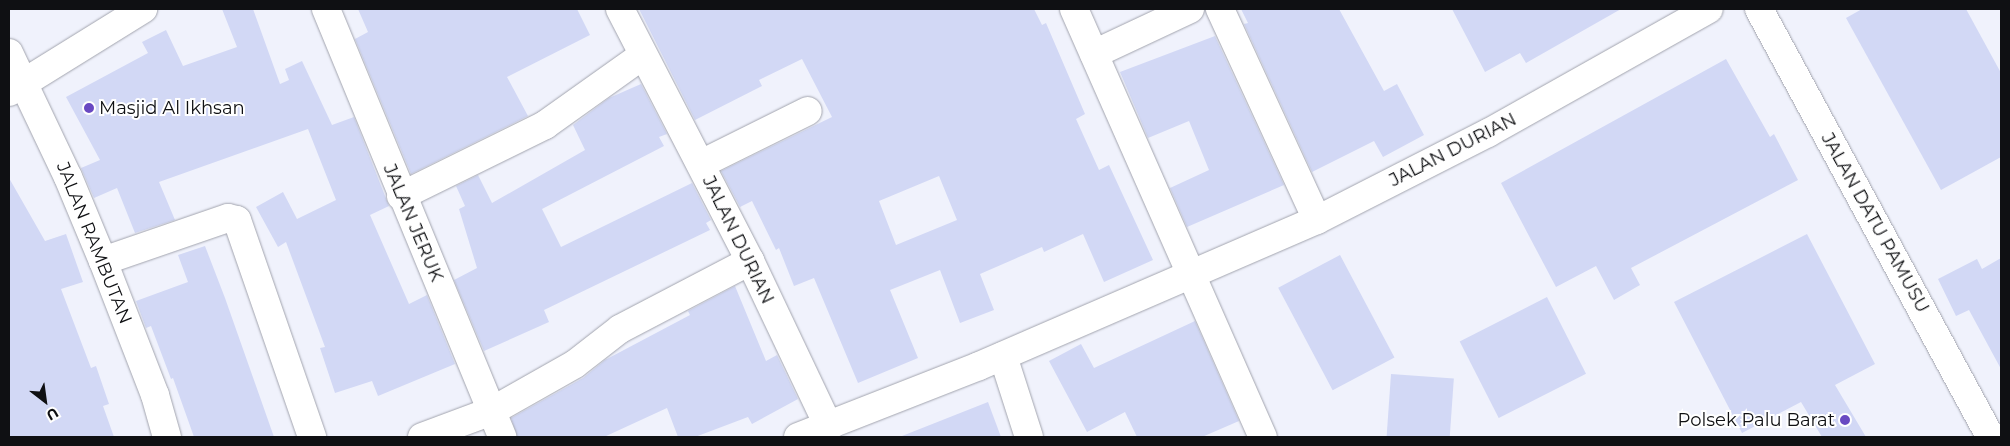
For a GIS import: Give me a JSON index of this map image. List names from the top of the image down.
{
  "streets": {
    "street": [
      "JALAN DURIAN",
      "JALAN JERUK",
      "JALAN DATU PAMUSU",
      "JALAN RAMBUTAN"
    ]
  },
  "places": ["Masjid Al Ikhsan", "Polsek Palu Barat"],
  "north": "bottom right"
}
